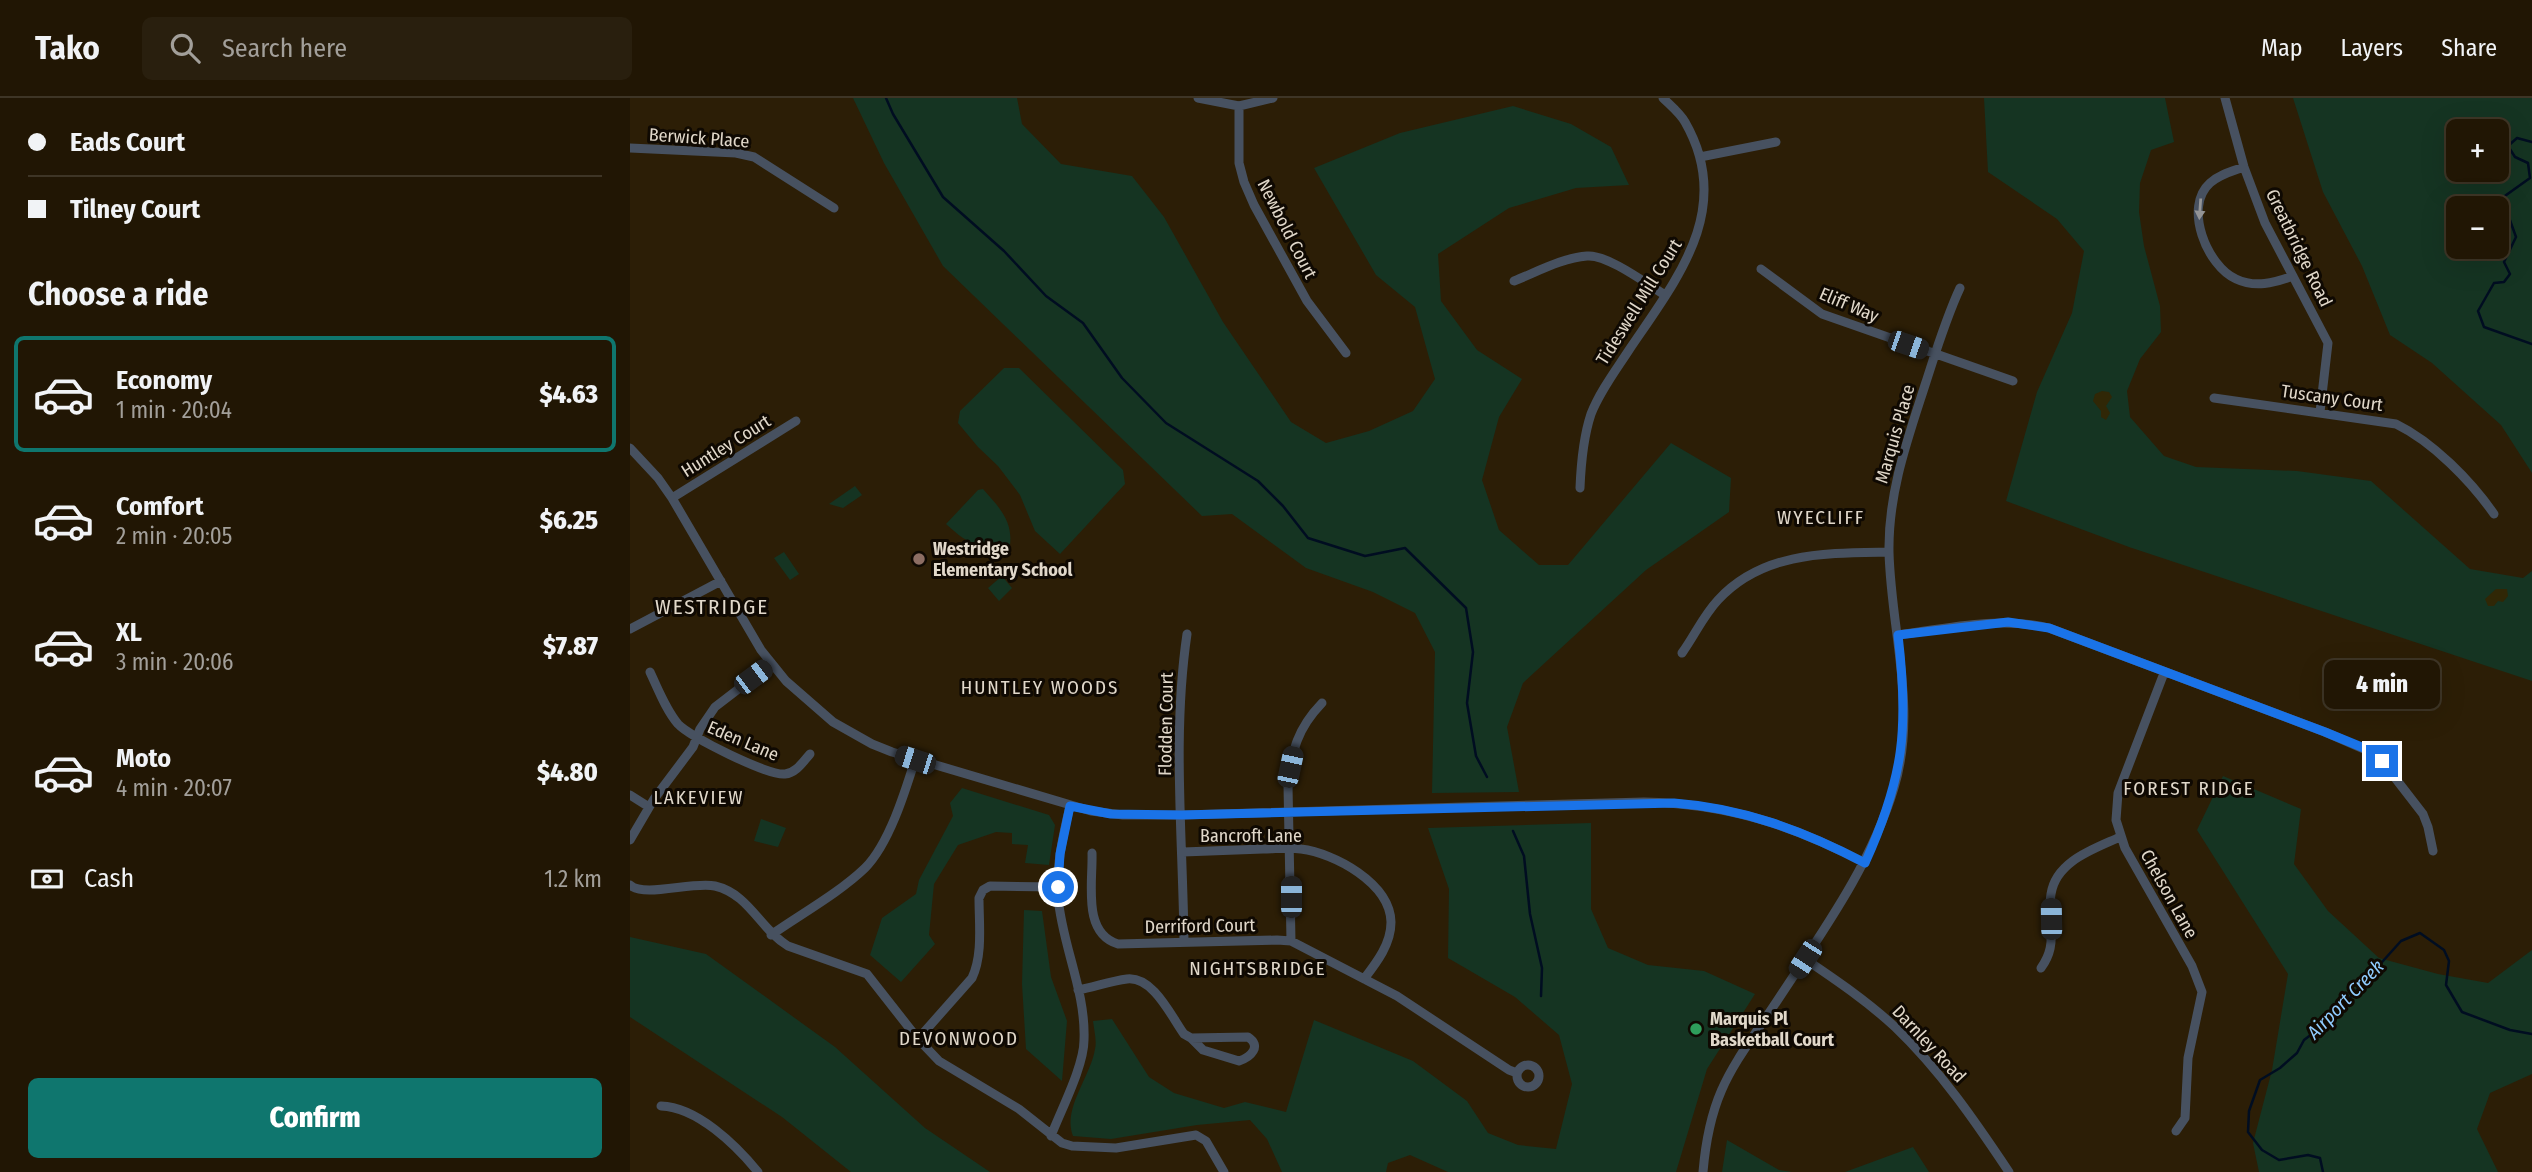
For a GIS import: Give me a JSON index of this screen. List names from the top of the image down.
{
  "streets": {
    "street": [
      "Berwick Place",
      "Newbold Court",
      "Greatbridge Road",
      "Tideswell Mill Court",
      "Eliff Way",
      "Tuscany Court",
      "Marquis Place",
      "Huntley Court",
      "Flodden Court",
      "Eden Lane",
      "Bancroft Lane",
      "Chelson Lane",
      "Derriford Court",
      "Darnley Road"
    ]
  },
  "crossings": [
    ["Greatbridge Road", "Tuscany Court"],
    ["Eliff Way", "Marquis Place"],
    ["Marquis Place", "Darnley Road"],
    ["Flodden Court", "Bancroft Lane"],
    ["Flodden Court", "Derriford Court"],
    ["Bancroft Lane", "Derriford Court"]
  ],
  "districts": [
    "WYECLIFF",
    "WESTRIDGE",
    "HUNTLEY WOODS",
    "FOREST RIDGE",
    "LAKEVIEW",
    "NIGHTSBRIDGE",
    "DEVONWOOD"
  ],
  "water": ["Airport Creek"],
  "places": ["Westridge Elementary School", "Marquis Pl Basketball Court"],
  "page": {
    "header": "Tako",
    "search": "Search here",
    "nav": ["Map", "Layers", "Share"],
    "banner": ["Eads Court", "Tilney Court"],
    "map_buttons": ["+", "−"],
    "heading": "Choose a ride",
    "list": [
      {
        "name": "Economy",
        "note": "1 min · 20:04",
        "value": "$4.63"
      },
      {
        "name": "Comfort",
        "note": "2 min · 20:05",
        "value": "$6.25"
      },
      {
        "name": "XL",
        "note": "3 min · 20:06",
        "value": "$7.87"
      },
      {
        "name": "Moto",
        "note": "4 min · 20:07",
        "value": "$4.80"
      }
    ],
    "bubble": "4 min",
    "pay": ["Cash", "1.2 km"],
    "buttons": "Confirm"
  }
}
